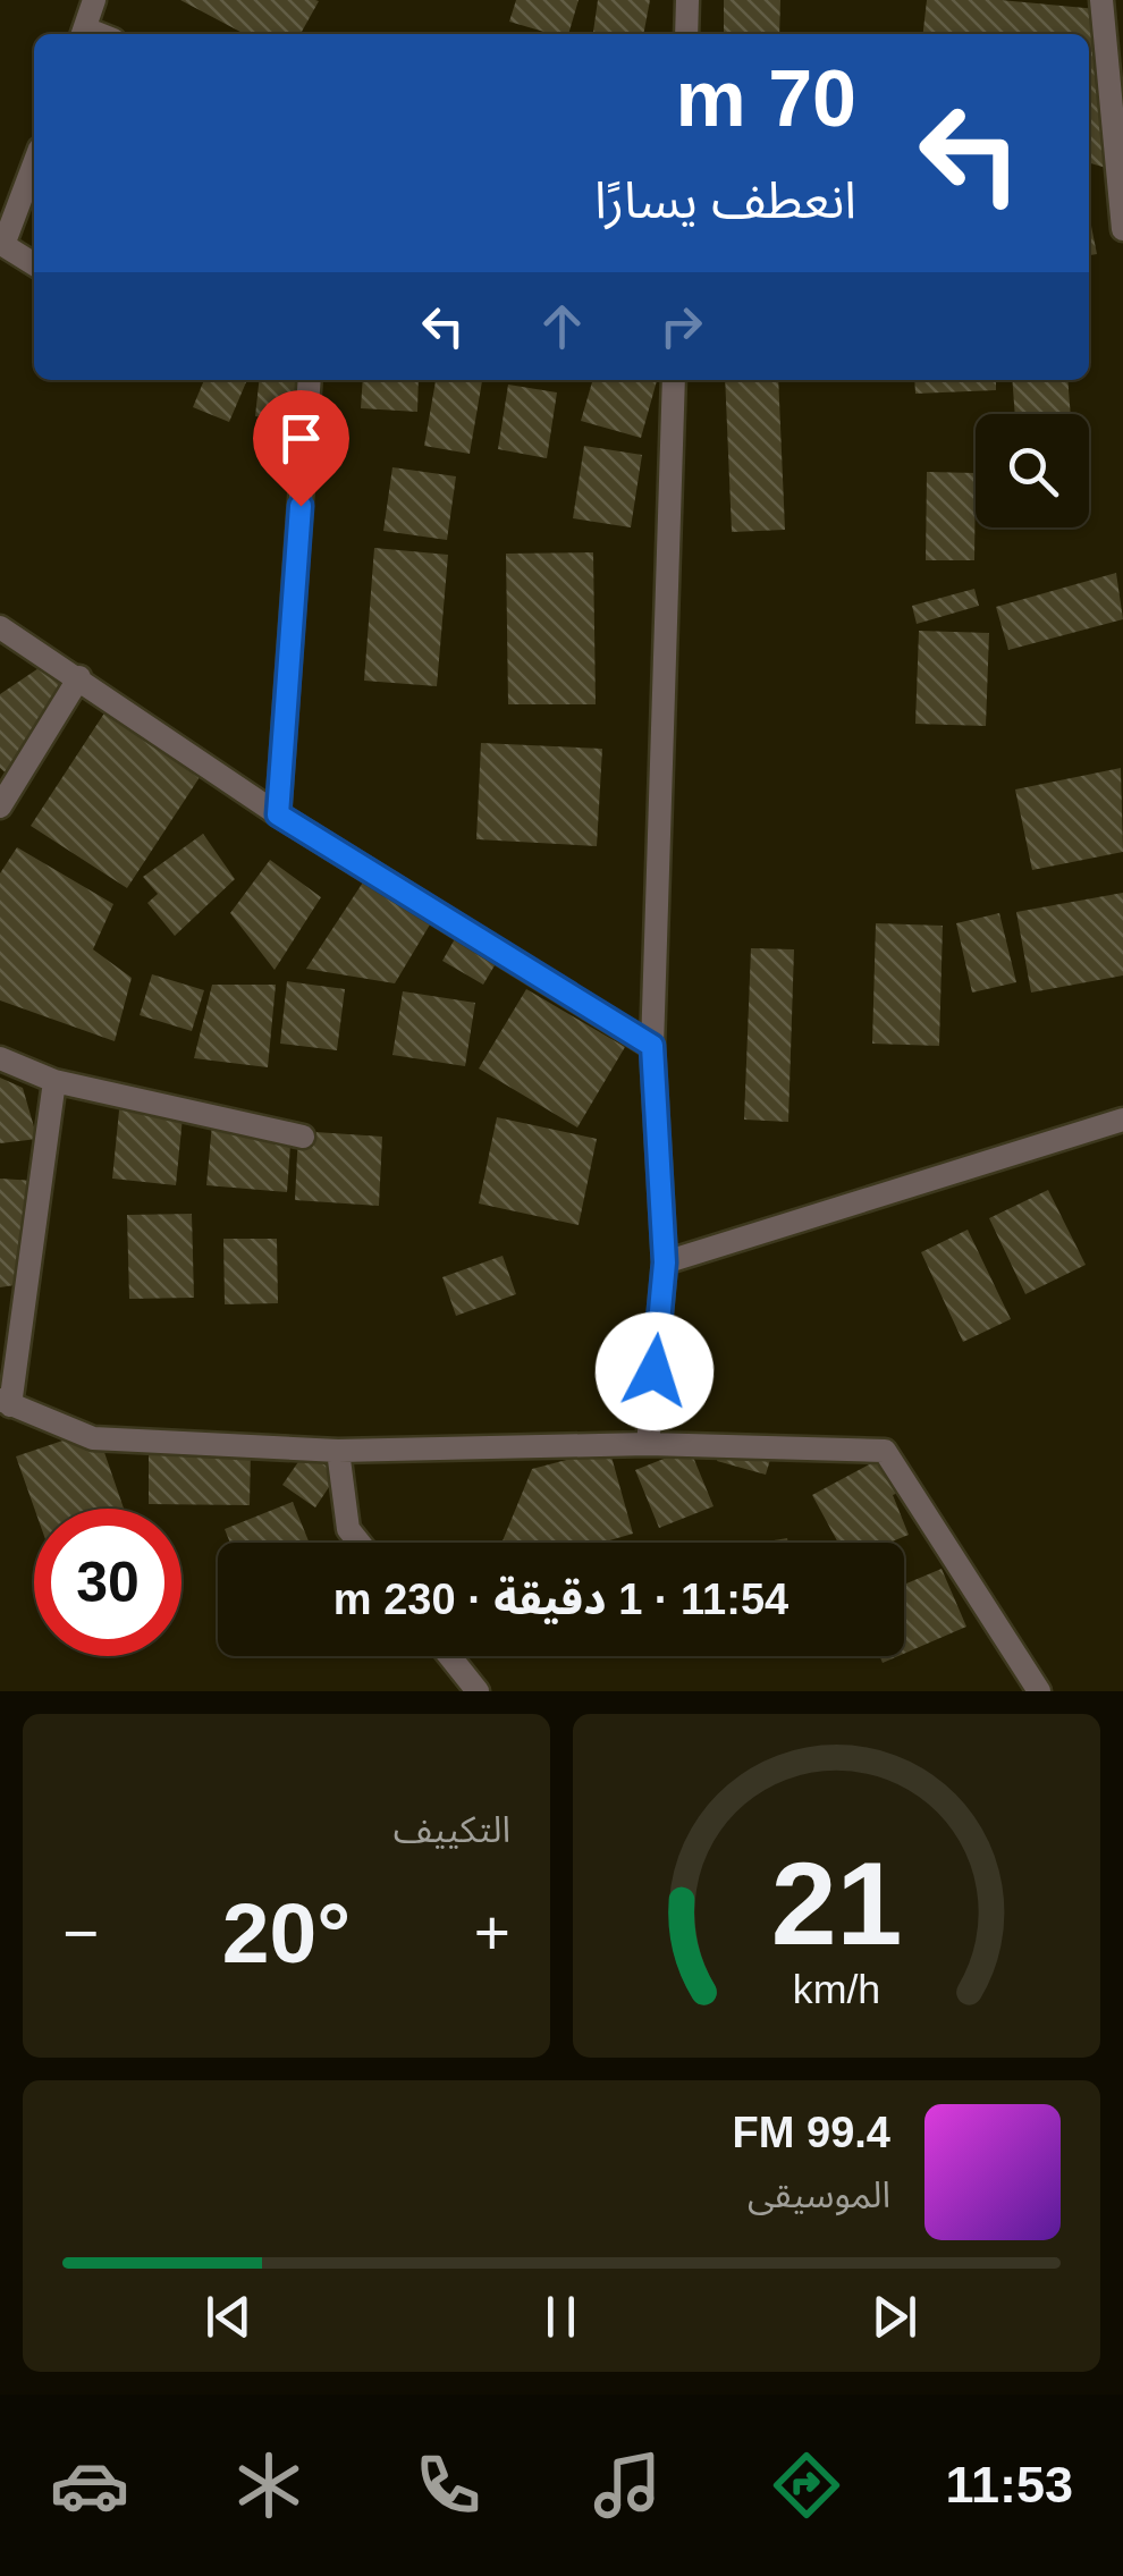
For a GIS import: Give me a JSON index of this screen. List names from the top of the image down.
{
  "page": {
    "turn": ["70 m", "انعطف يسارًا"],
    "limit": "30",
    "trip": "11:54 · 1 دقيقة · 230 m",
    "tile": "التكييف",
    "heat": ["−", "20°", "+"],
    "song": ["99.4 FM", "الموسيقى"],
    "tabs": "11:53",
    "gauge": ["21", "km/h"]
  }
}
